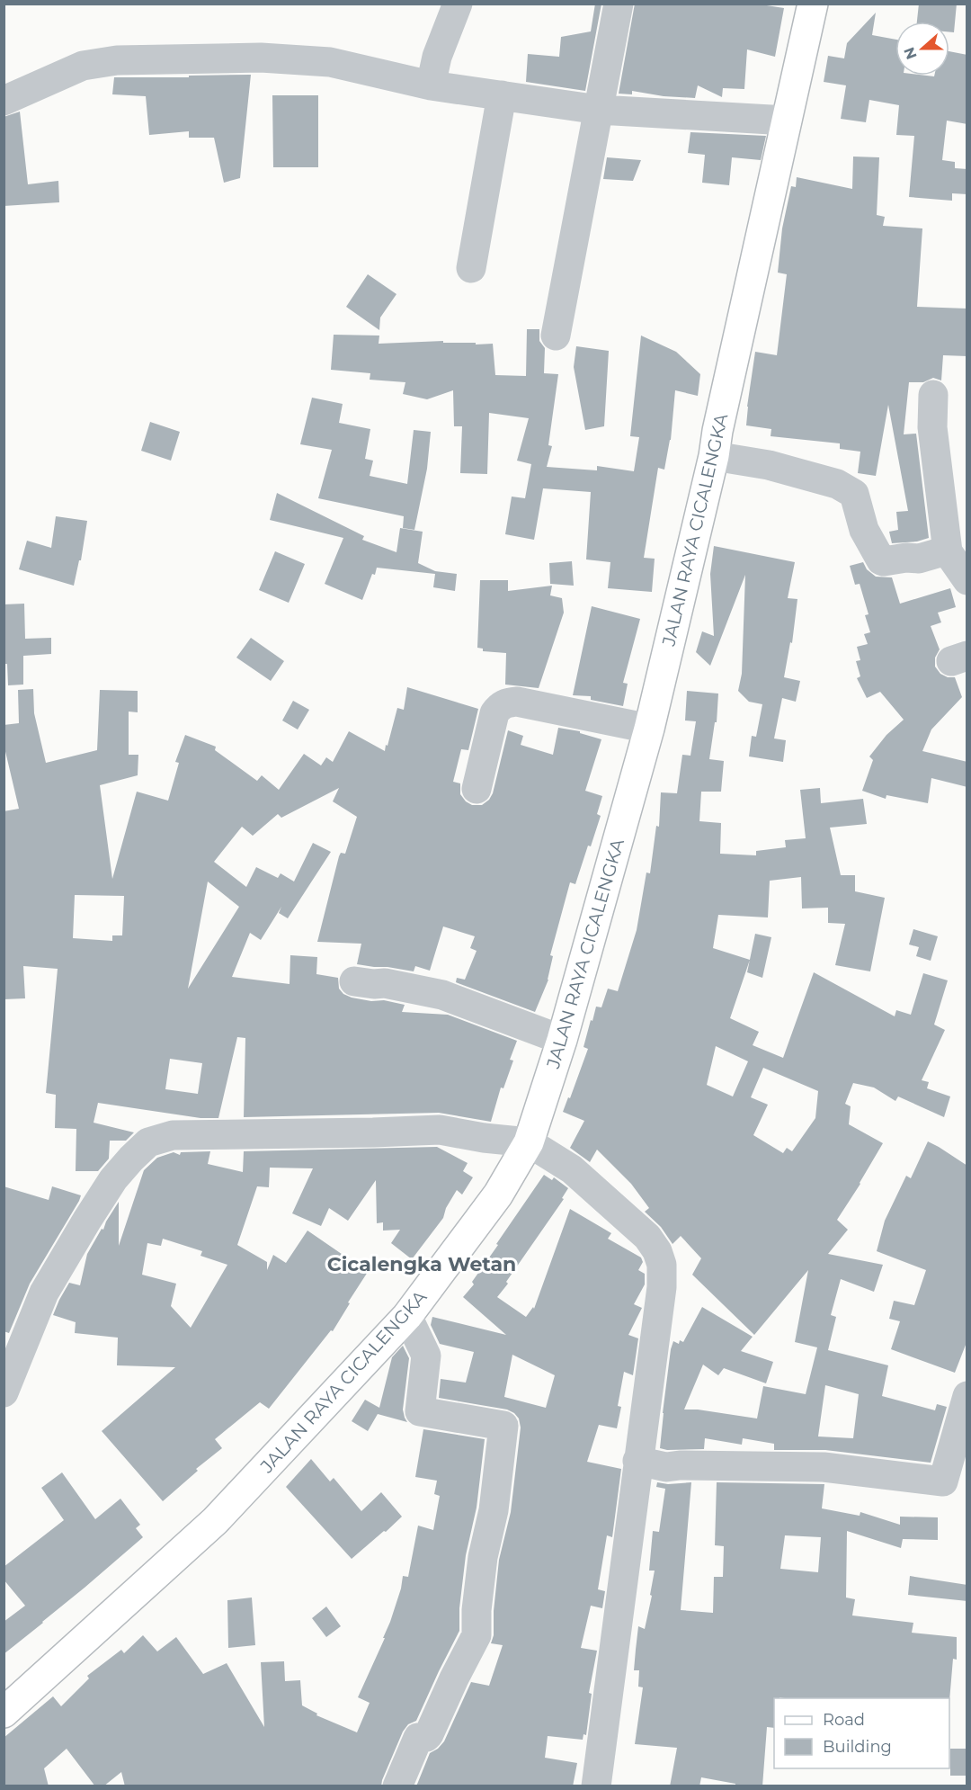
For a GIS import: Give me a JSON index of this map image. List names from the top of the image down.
{
  "streets": {
    "main road": ["JALAN RAYA CICALENGKA"]
  },
  "districts": ["Cicalengka Wetan"],
  "legend": ["Road", "Building"],
  "north": "left"
}
